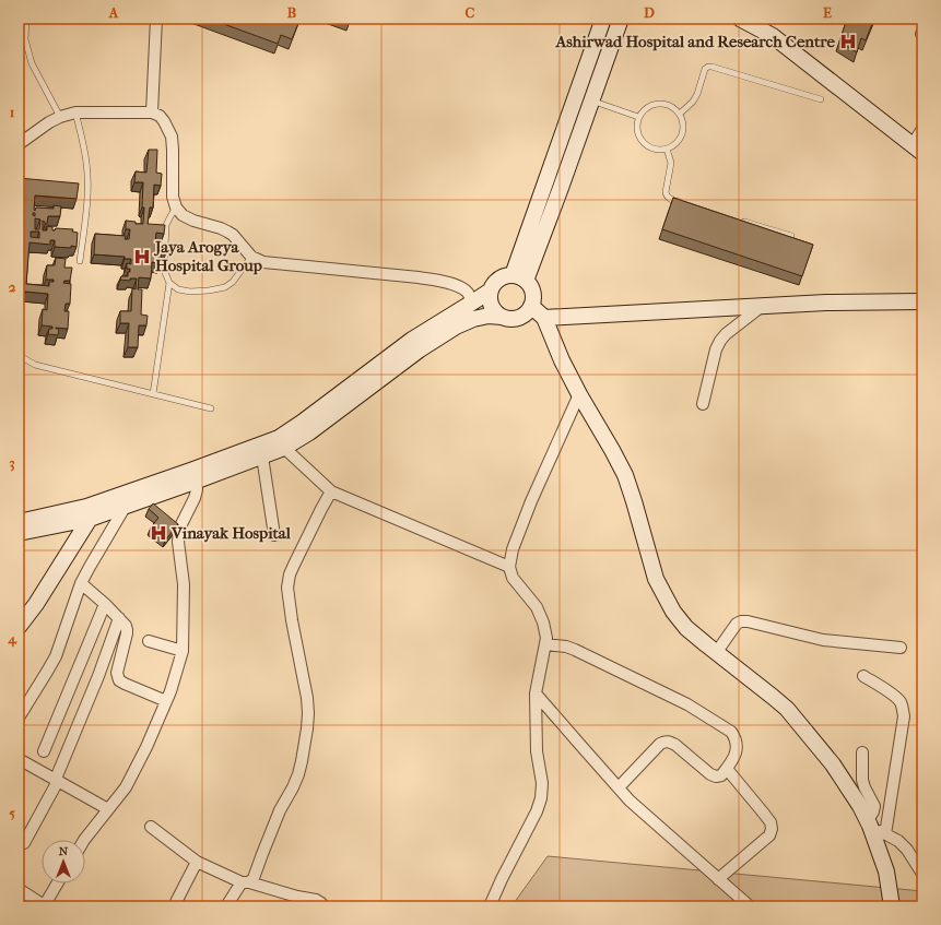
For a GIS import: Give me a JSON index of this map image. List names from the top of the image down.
{
  "places": {
    "hospital": ["Ashirwad Hospital and Research Centre", "Jaya Arogya Hospital Group", "Vinayak Hospital"]
  },
  "north": "top",
  "grid": {
    "columns": [
      "A",
      "B",
      "C",
      "D",
      "E"
    ],
    "rows": [
      "1",
      "2",
      "3",
      "4",
      "5"
    ]
  }
}
